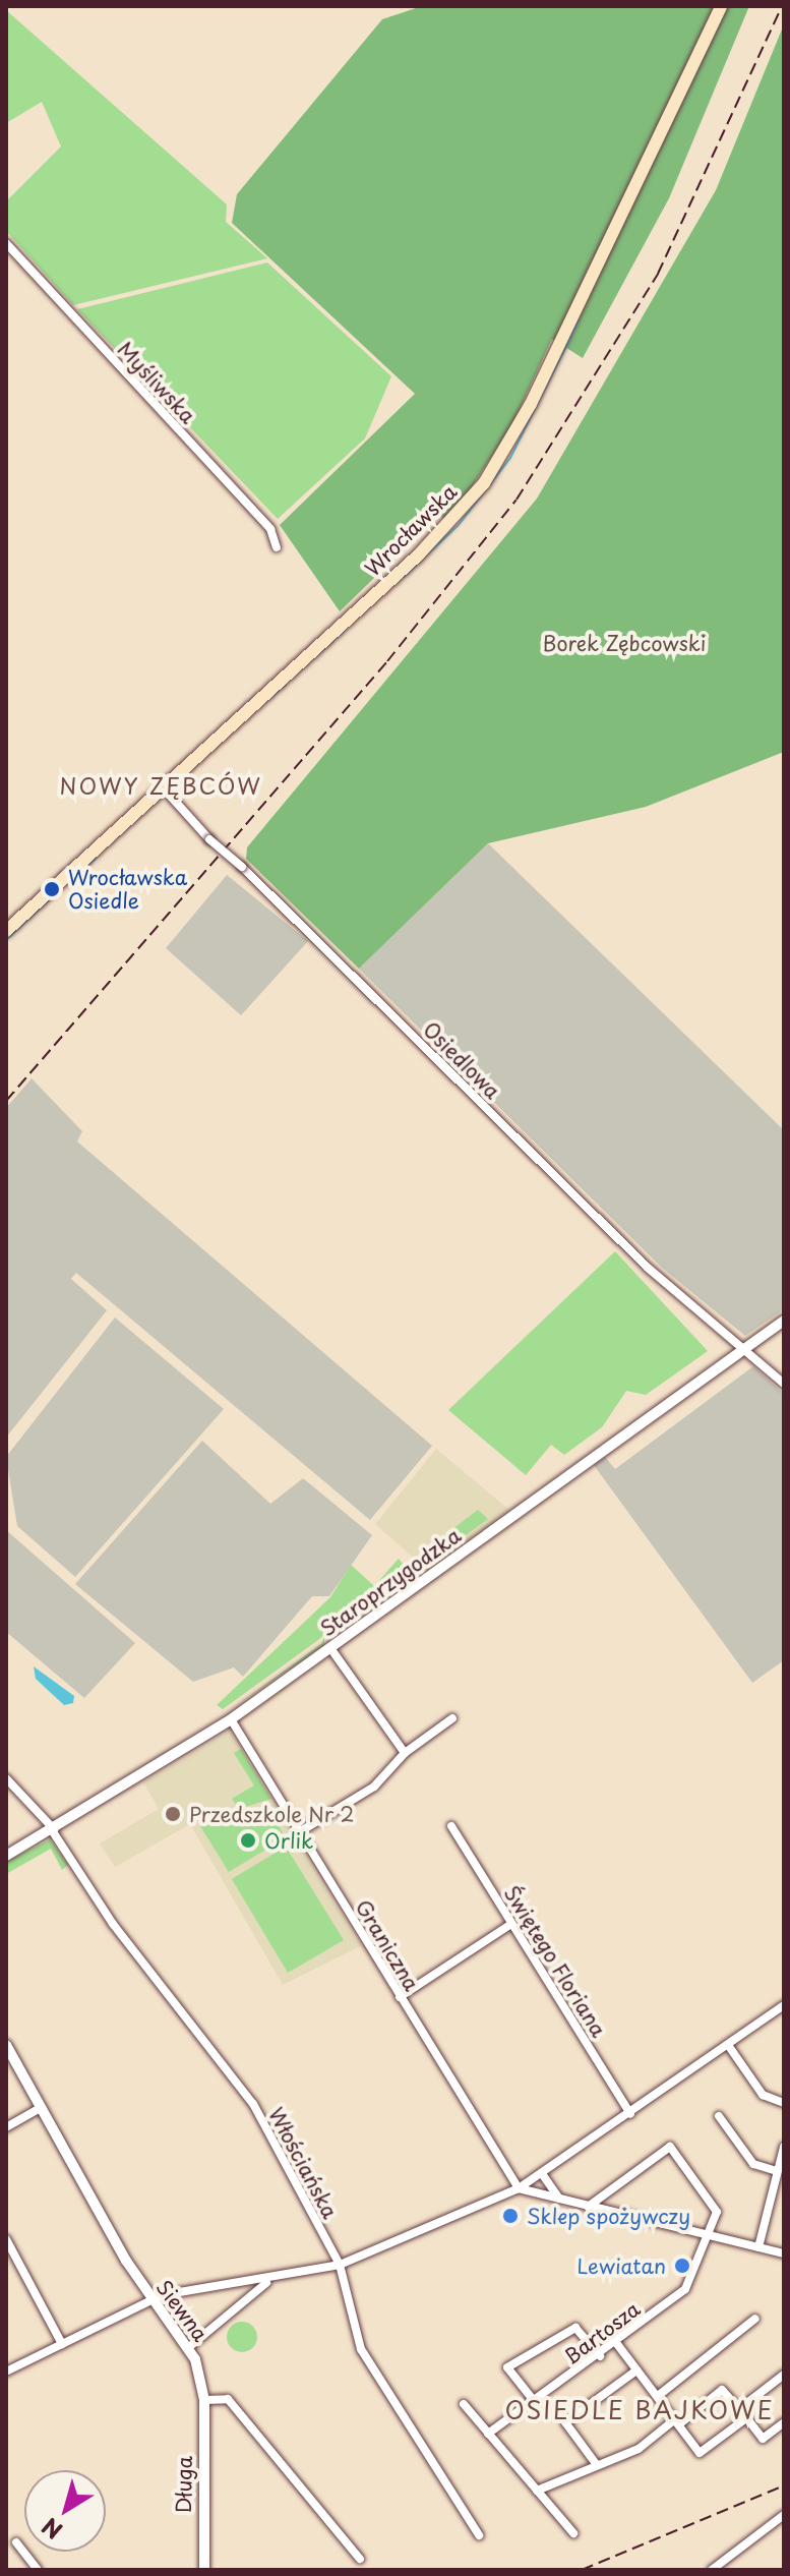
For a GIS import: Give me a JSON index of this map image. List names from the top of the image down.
{
  "streets": {
    "main road": ["Wrocławska"],
    "street": [
      "Myśliwska",
      "Osiedlowa",
      "Staroprzygodzka",
      "Graniczna",
      "Świętego Floriana",
      "Włościańska",
      "Siewna",
      "Bartosza",
      "Długa"
    ]
  },
  "crossings": [
    ["Wrocławska", "Osiedlowa"],
    ["Osiedlowa", "Staroprzygodzka"],
    ["Staroprzygodzka", "Graniczna"],
    ["Staroprzygodzka", "Włościańska"],
    ["Siewna", "Długa"]
  ],
  "districts": ["NOWY ZĘBCÓW", "OSIEDLE BAJKOWE"],
  "parks": ["Borek Zębcowski"],
  "places": [
    "Wrocławska Osiedle",
    "Przedszkole Nr 2",
    "Orlik",
    "Sklep spożywczy",
    "Lewiatan"
  ],
  "north": "bottom left"
}
